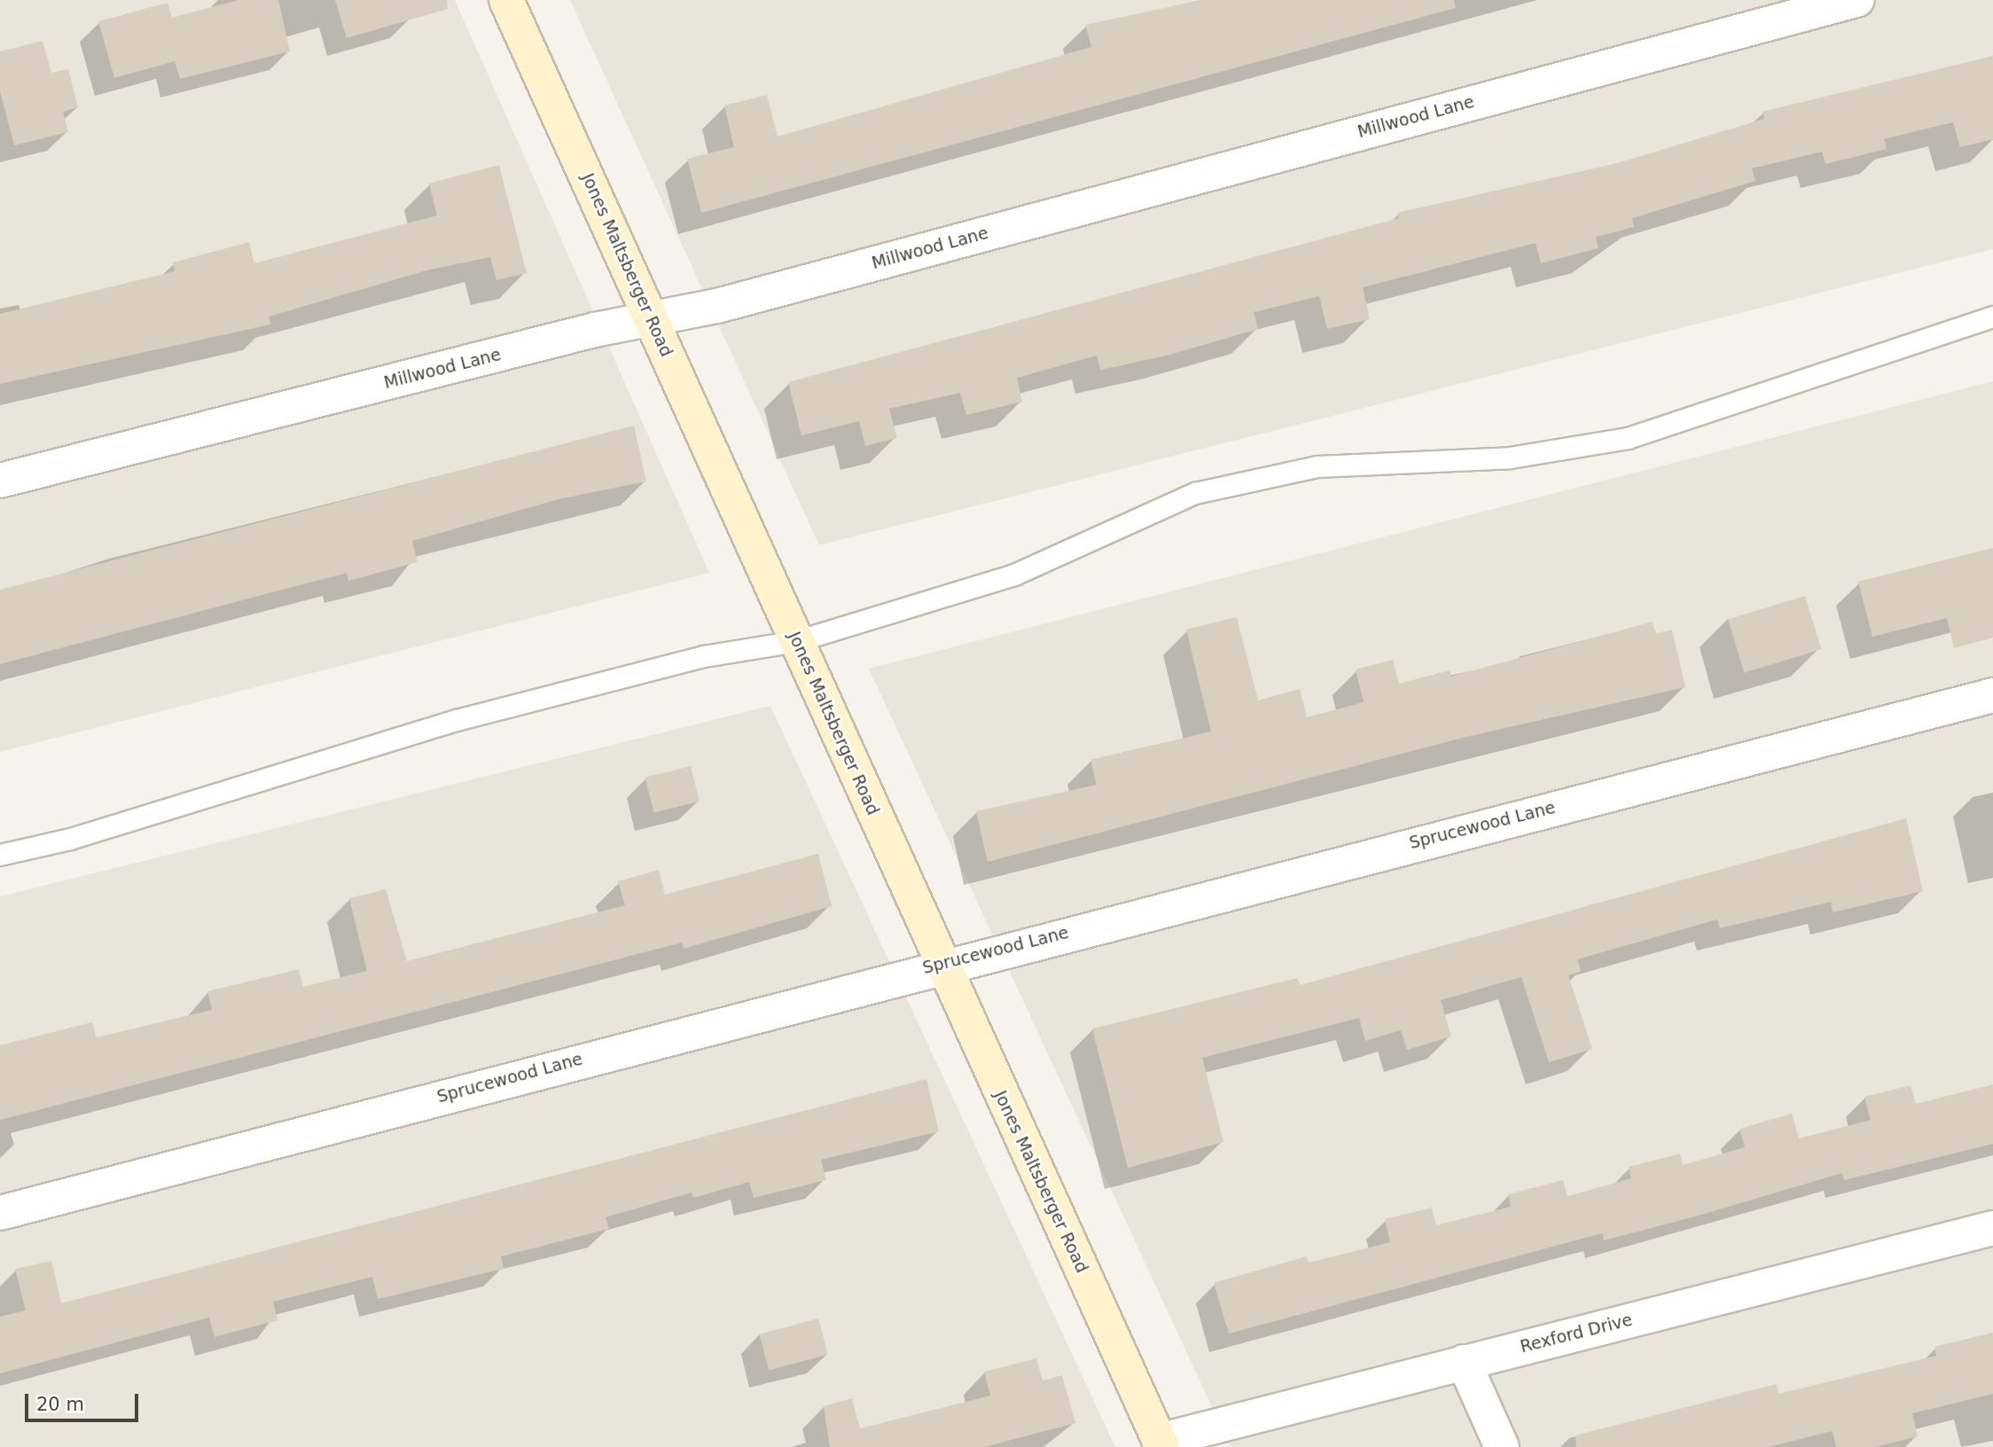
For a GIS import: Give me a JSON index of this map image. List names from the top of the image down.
{
  "streets": {
    "main road": ["Jones Maltsberger Road"],
    "street": ["Millwood Lane", "Sprucewood Lane", "Rexford Drive"]
  },
  "crossings": [
    ["Millwood Lane", "Jones Maltsberger Road"],
    ["Jones Maltsberger Road", "Sprucewood Lane"],
    ["Jones Maltsberger Road", "Rexford Drive"]
  ],
  "scale_bar": "20 m"
}
